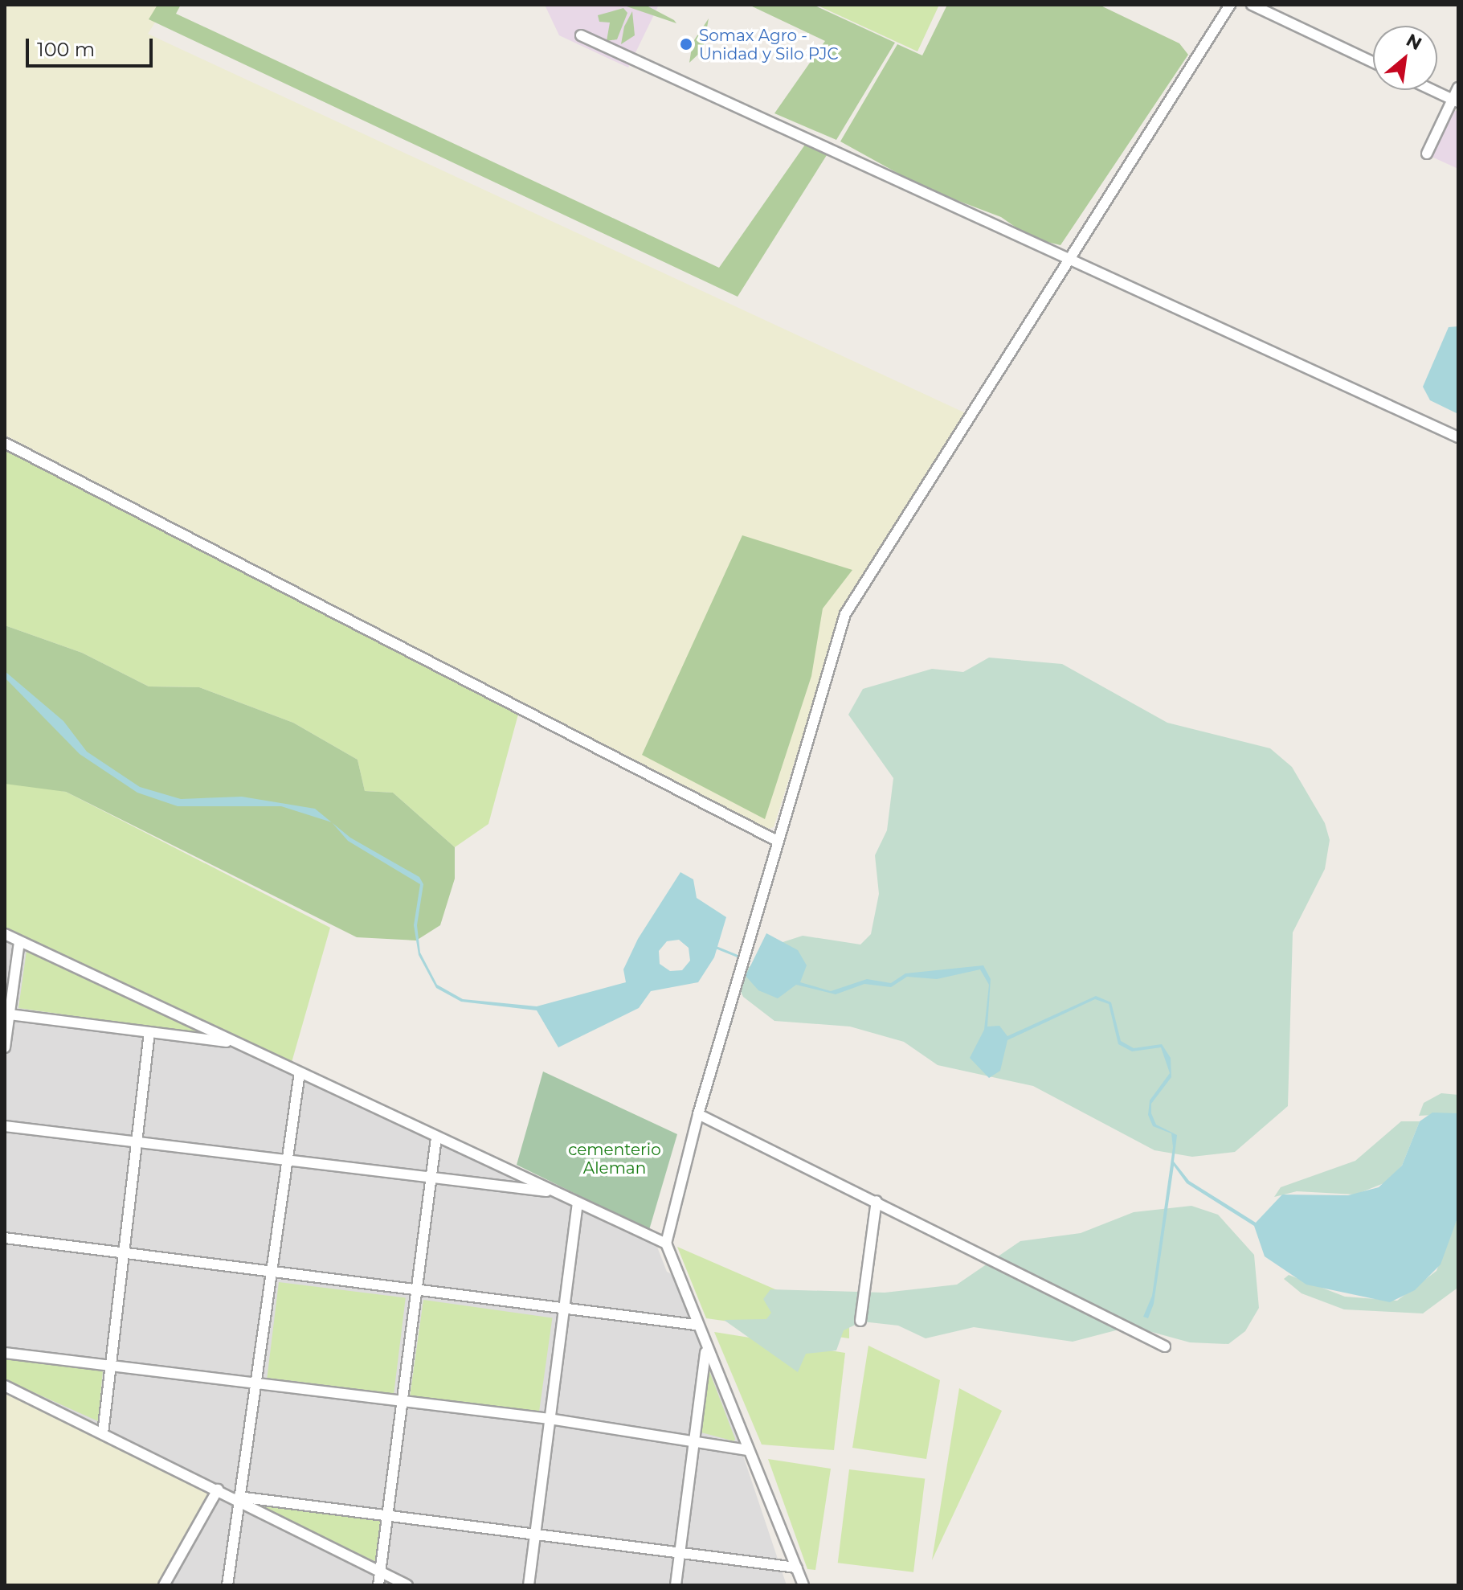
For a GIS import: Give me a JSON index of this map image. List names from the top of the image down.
{
  "parks": ["cementerio Aleman"],
  "places": ["Somax Agro - Unidad y Silo PJC"],
  "scale_bar": "100 m",
  "north": "top right"
}
